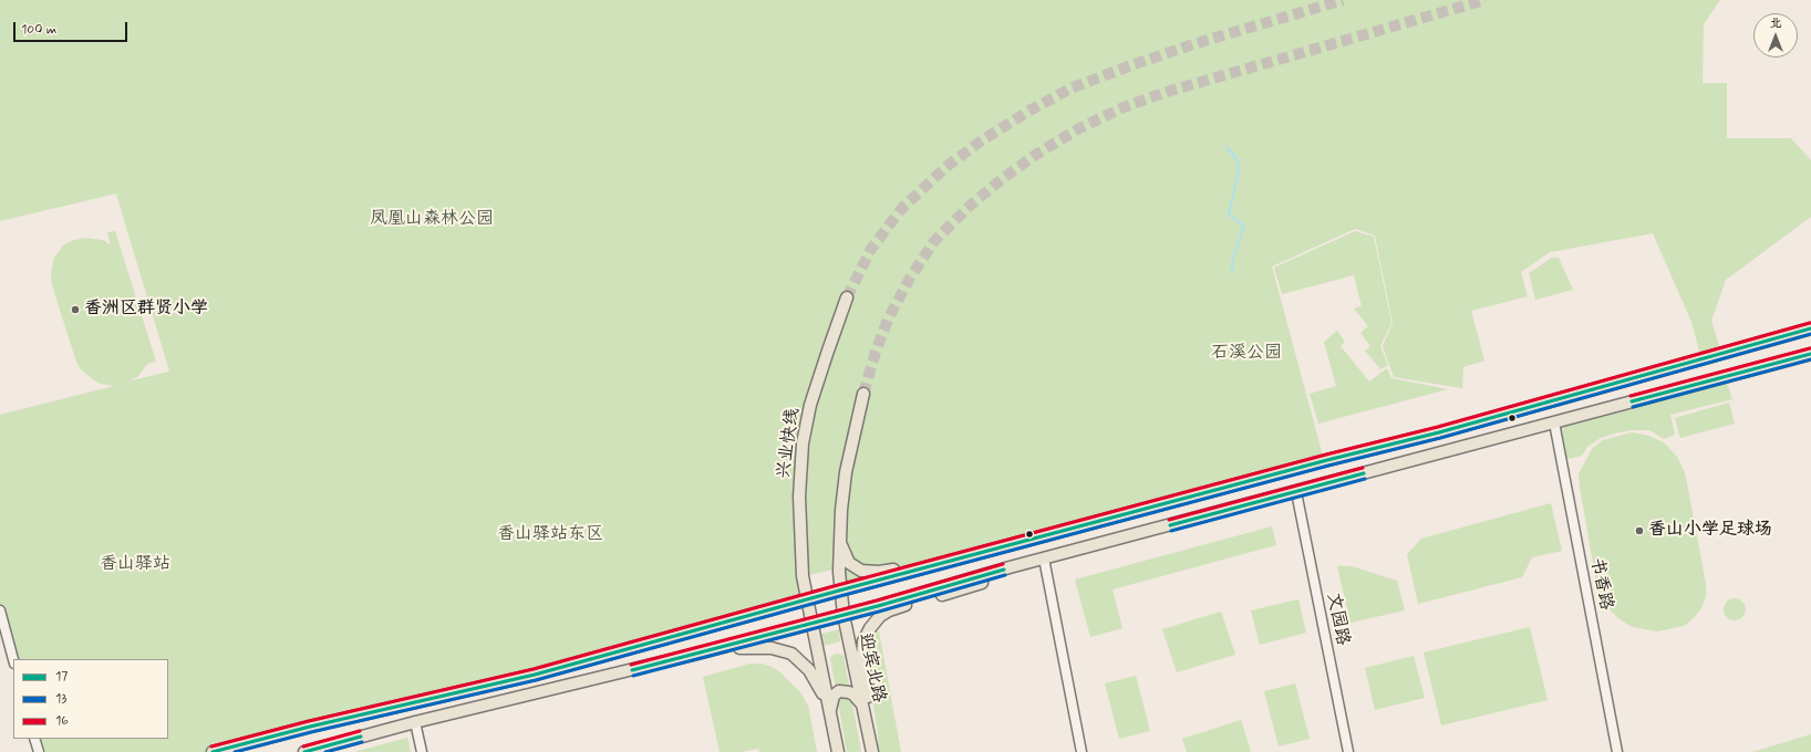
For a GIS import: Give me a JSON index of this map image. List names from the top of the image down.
{
  "streets": {
    "main road": ["兴业快线", "迎宾北路"],
    "street": ["书香路", "文园路"]
  },
  "parks": [
    "凤凰山森林公园",
    "石溪公园",
    "香山驿站东区",
    "香山驿站"
  ],
  "places": ["香洲区群贤小学", "香山小学足球场"],
  "lines": ["transit line 16", "transit line 17", "transit line 13"],
  "legend": ["17", "13", "16"],
  "scale_bar": "100 m",
  "north": "top"
}
